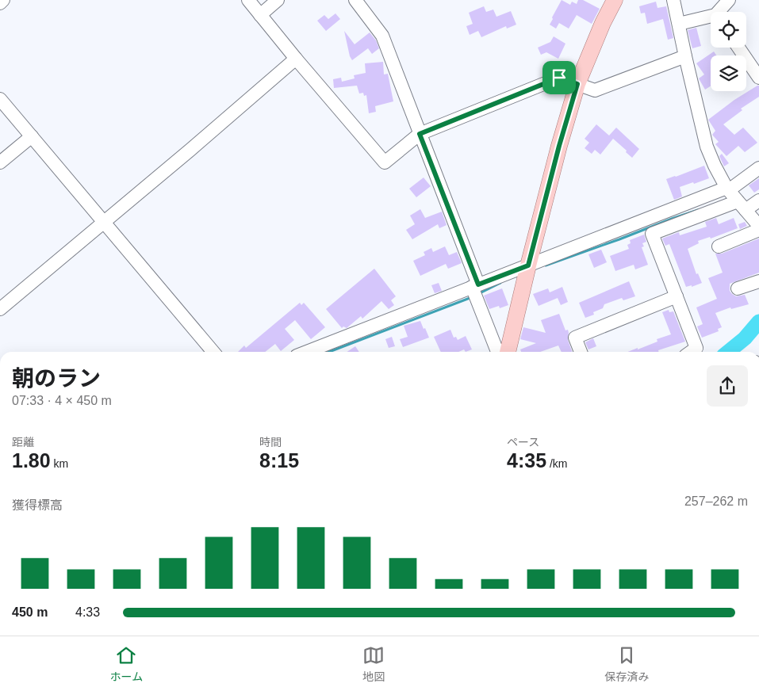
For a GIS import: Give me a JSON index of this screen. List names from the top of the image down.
{
  "page": {
    "heading": ["朝のラン", "07:33 · 4 × 450 m"],
    "stats": [
      ["距離", "1.80 km"],
      ["時間", "8:15"],
      ["ペース", "4:35 /km"]
    ],
    "chart": ["獲得標高", "257–262 m"],
    "list": [
      {
        "name": "450 m",
        "note": "4:33"
      }
    ],
    "tabs": ["ホーム", "地図", "保存済み"]
  }
}
